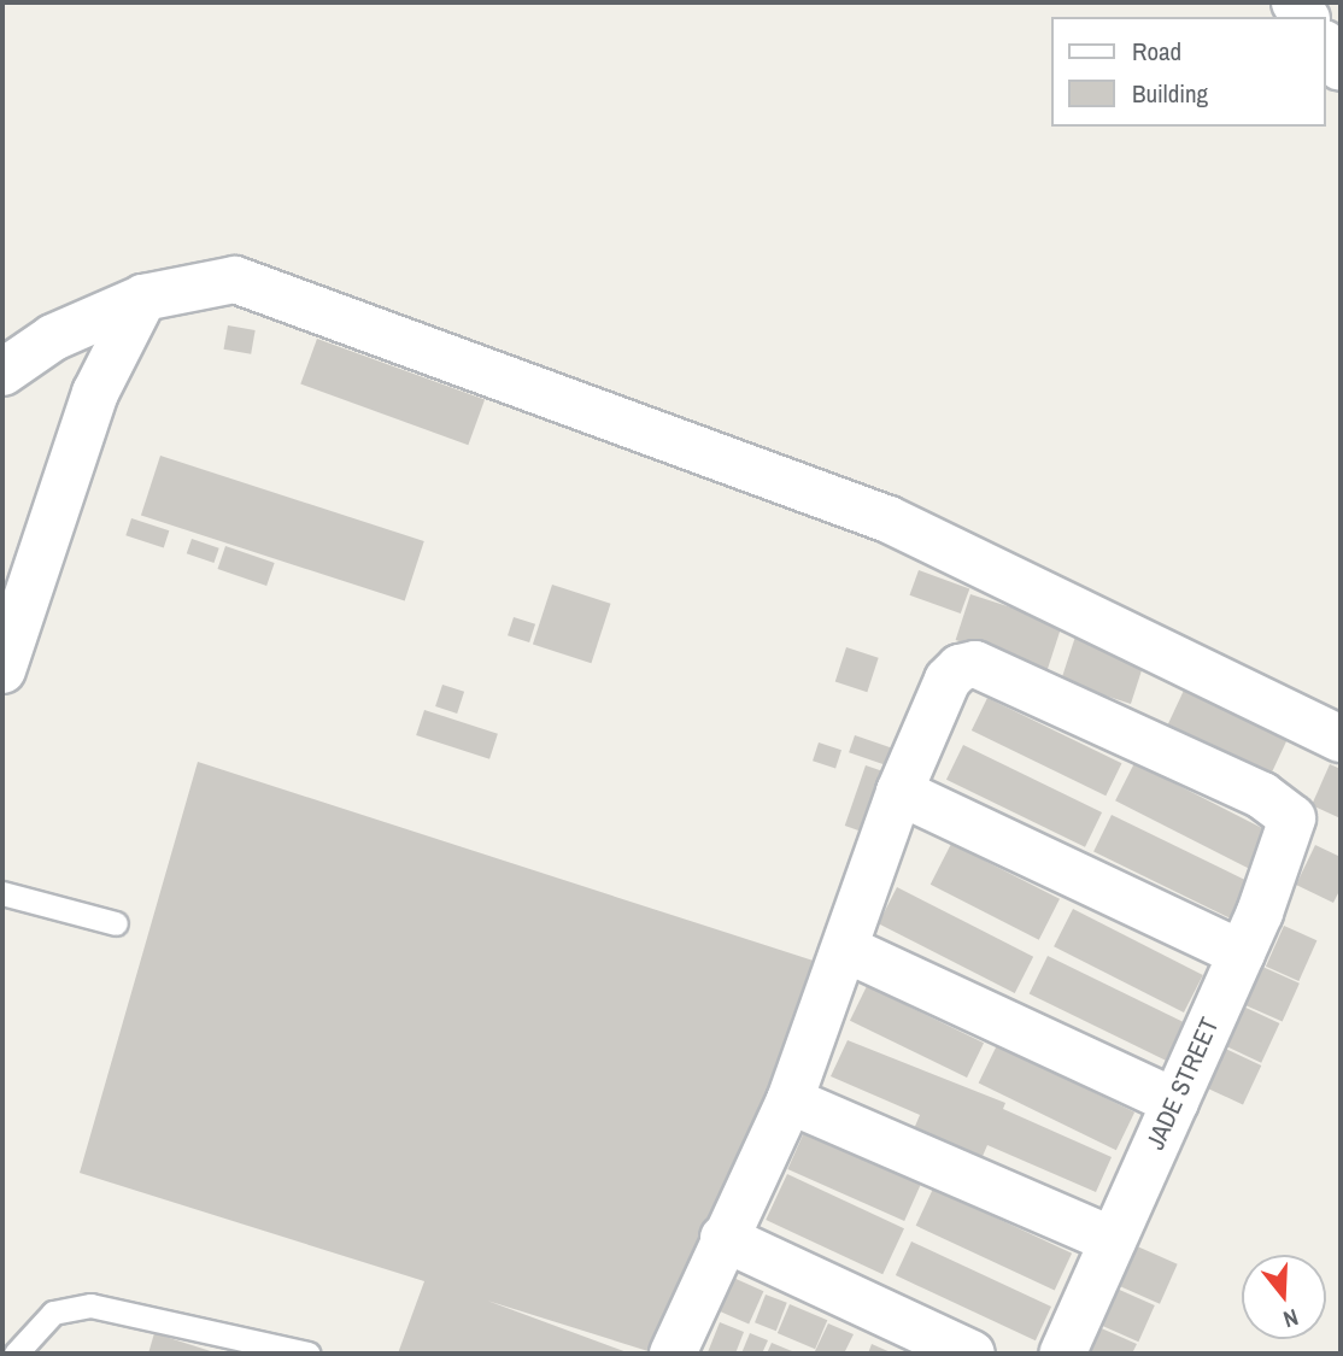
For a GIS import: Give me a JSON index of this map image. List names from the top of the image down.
{
  "streets": {
    "street": ["JADE STREET"]
  },
  "legend": ["Road", "Building"],
  "north": "bottom"
}
